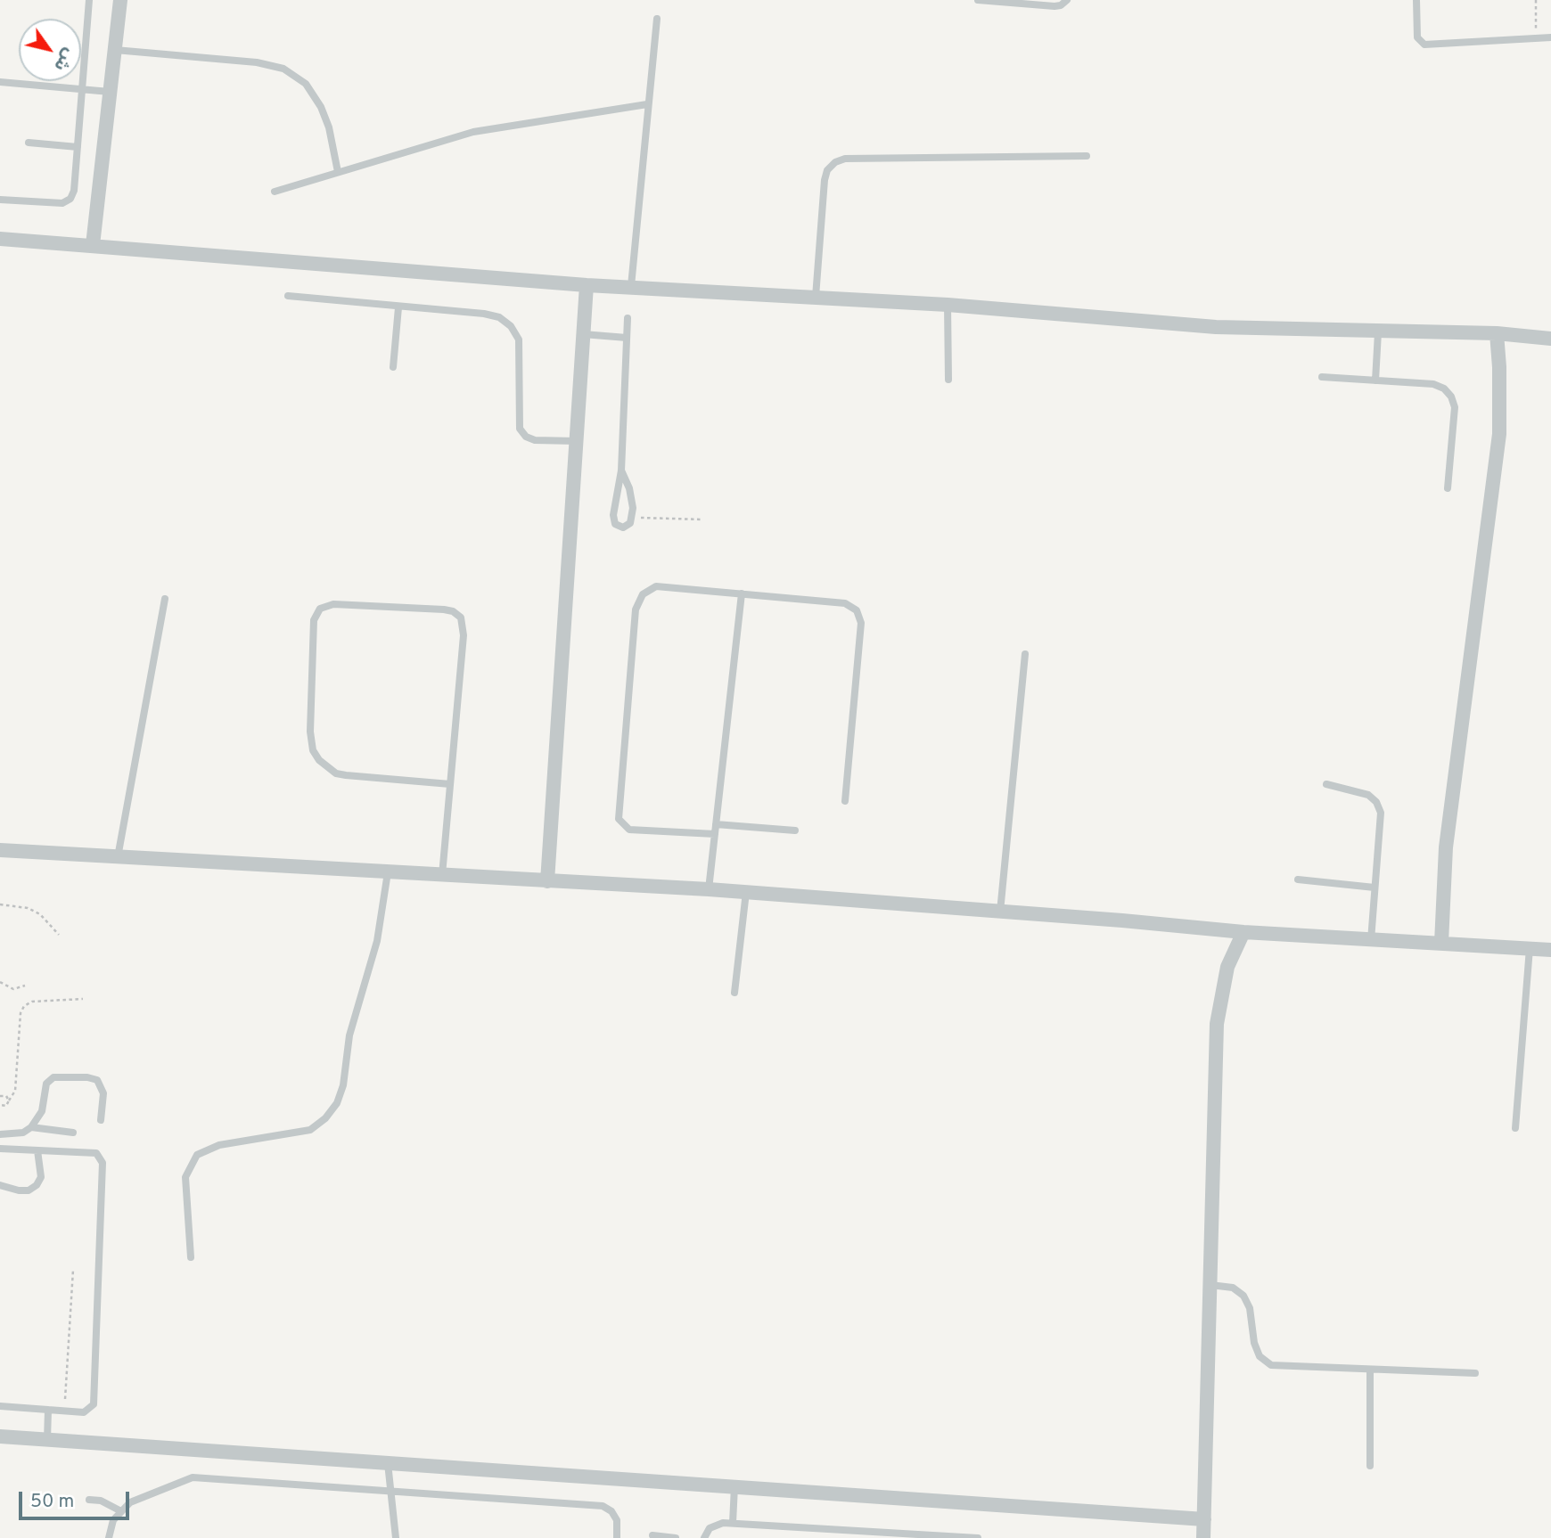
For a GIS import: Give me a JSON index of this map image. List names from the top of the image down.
{
  "scale_bar": "50 m",
  "north": "bottom right"
}
